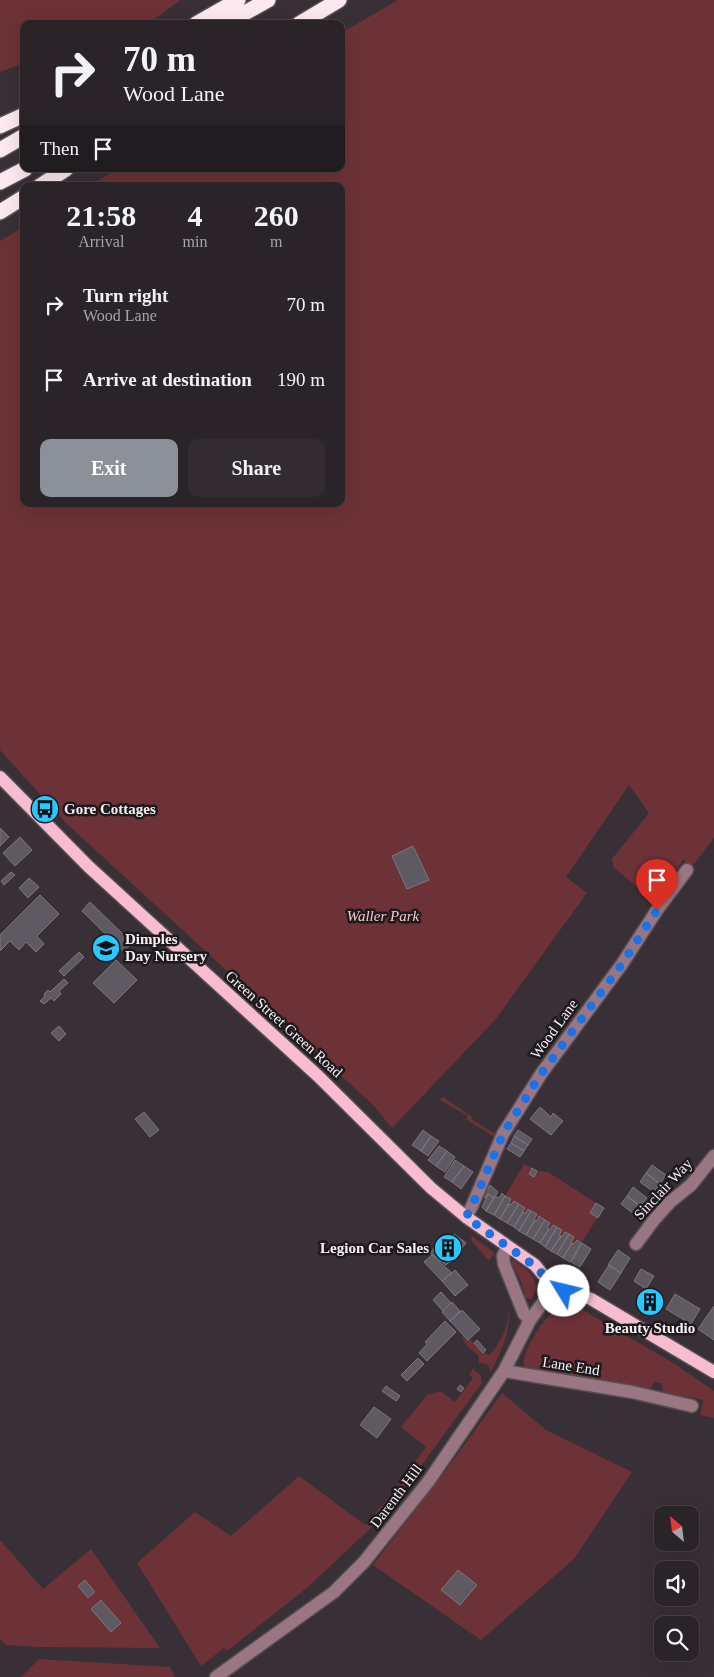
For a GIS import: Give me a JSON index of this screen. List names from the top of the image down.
{
  "streets": {
    "main road": ["Green Street Green Road"],
    "street": [
      "Wood Lane",
      "Sinclair Way",
      "Lane End",
      "Darenth Hill"
    ]
  },
  "crossings": [
    ["Green Street Green Road", "Wood Lane"],
    ["Green Street Green Road", "Darenth Hill"],
    ["Lane End", "Darenth Hill"]
  ],
  "parks": ["Waller Park"],
  "places": {
    "bus stop": ["Gore Cottages"],
    "school or university": ["Dimples Day Nursery"],
    "building": ["Legion Car Sales", "Beauty Studio"]
  },
  "north": "top left",
  "page": {
    "turn": ["70 m", "Wood Lane"],
    "then": "Then",
    "eta": [
      "21:58",
      "Arrival",
      "4",
      "min",
      "260",
      "m"
    ],
    "list": [
      {
        "name": "Turn right",
        "note": "Wood Lane",
        "value": "70 m"
      },
      {
        "name": "Arrive at destination",
        "value": "190 m"
      }
    ],
    "buttons": ["Exit", "Share"]
  }
}
